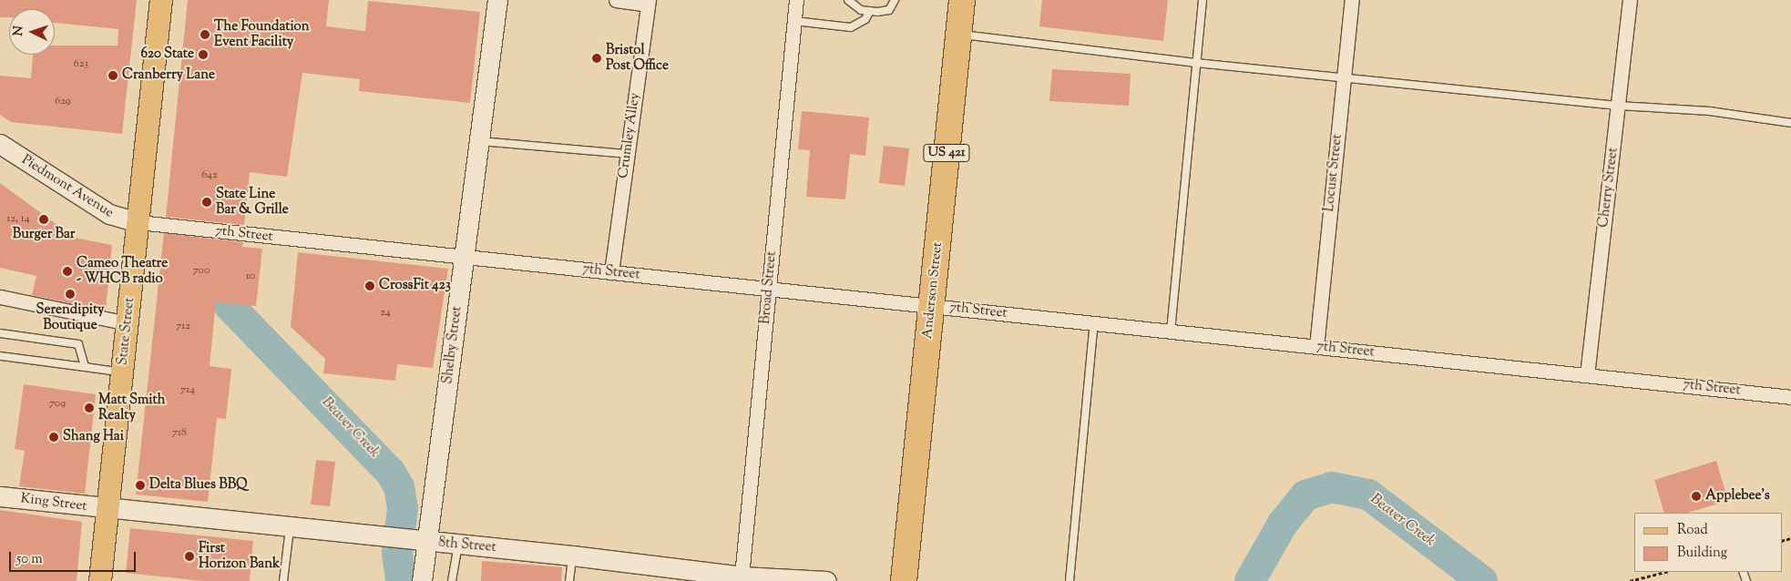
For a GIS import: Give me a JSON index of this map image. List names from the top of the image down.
{
  "streets": {
    "highway": ["US 421", "Anderson Street"],
    "main road": ["State Street"],
    "street": [
      "Crumley Alley",
      "Locust Street",
      "Piedmont Avenue",
      "Cherry Street",
      "7th Street",
      "Broad Street",
      "Shelby Street",
      "King Street",
      "8th Street"
    ]
  },
  "crossings": [
    ["Crumley Alley", "7th Street"],
    ["Locust Street", "7th Street"],
    ["Piedmont Avenue", "7th Street"],
    ["Piedmont Avenue", "State Street"],
    ["Cherry Street", "7th Street"],
    ["7th Street", "Broad Street"],
    ["7th Street", "Anderson Street"],
    ["7th Street", "State Street"],
    ["7th Street", "Shelby Street"],
    ["Broad Street", "8th Street"],
    ["State Street", "King Street"],
    ["State Street", "8th Street"],
    ["Shelby Street", "8th Street"],
    ["King Street", "8th Street"]
  ],
  "water": ["Beaver Creek"],
  "places": [
    "The Foundation Event Facility",
    "620 State",
    "Bristol Post Office",
    "Cranberry Lane",
    "State Line Bar & Grille",
    "Burger Bar",
    "Cameo Theatre - WHCB radio",
    "CrossFit 423",
    "Serendipity Boutique",
    "Matt Smith Realty",
    "Shang Hai",
    "Delta Blues BBQ",
    "Applebee's",
    "First Horizon Bank"
  ],
  "house_numbers": [
    "623",
    "629",
    "642",
    "12, 14",
    "700",
    "10",
    "24",
    "712",
    "714",
    "709",
    "718"
  ],
  "legend": ["Road", "Building"],
  "scale_bar": "50 m",
  "north": "left"
}
